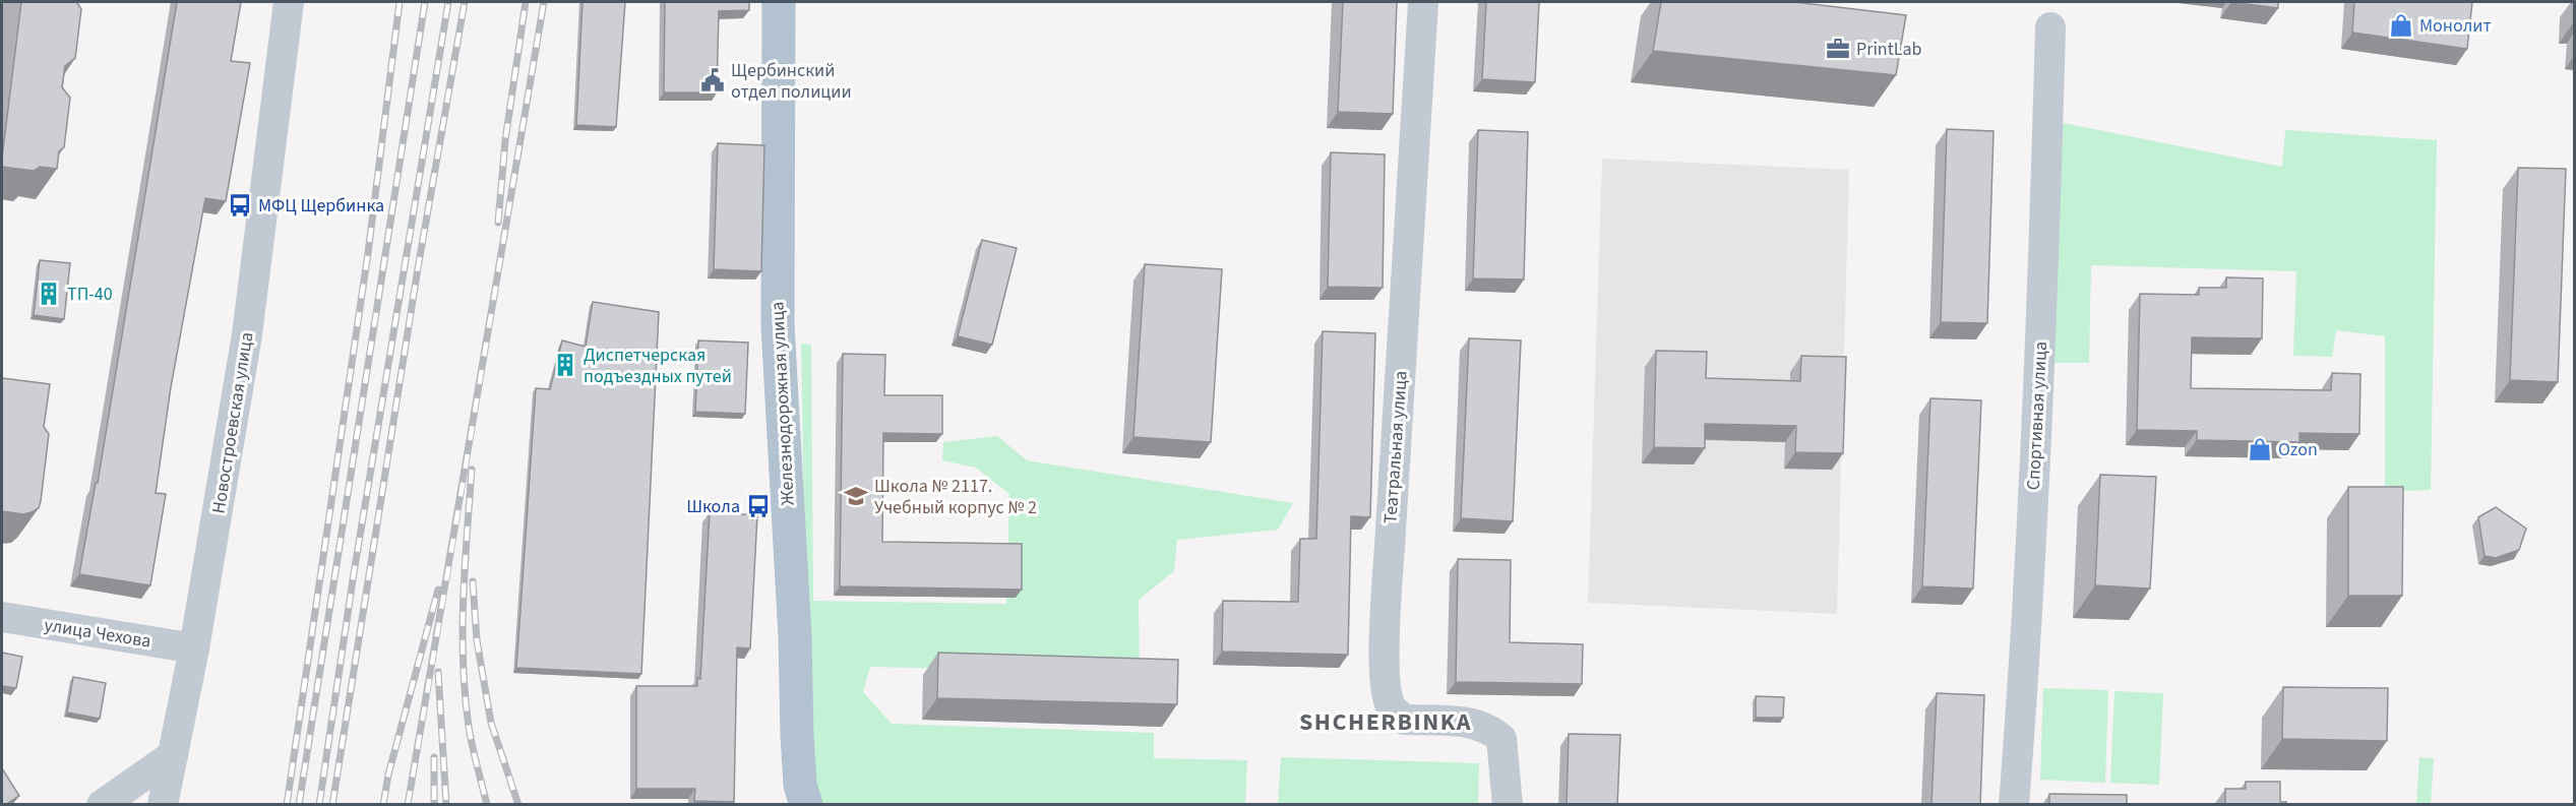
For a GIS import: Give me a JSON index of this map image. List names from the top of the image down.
{
  "streets": {
    "main road": ["Железнодорожная улица"],
    "street": [
      "Спортивная улица",
      "Новостроевская улица",
      "Театральная улица",
      "улица Чехова"
    ]
  },
  "crossings": [
    ["Новостроевская улица", "улица Чехова"]
  ],
  "districts": ["SHCHERBINKA"],
  "places": {
    "shop": ["Монолит", "Ozon"],
    "office": ["PrintLab"],
    "public building": ["Щербинский отдел полиции"],
    "bus stop": ["МФЦ Щербинка", "Школа"],
    "building": ["ТП-40", "Диспетчерская подъездных путей"],
    "school or university": ["Школа № 2117. Учебный корпус № 2"]
  }
}
